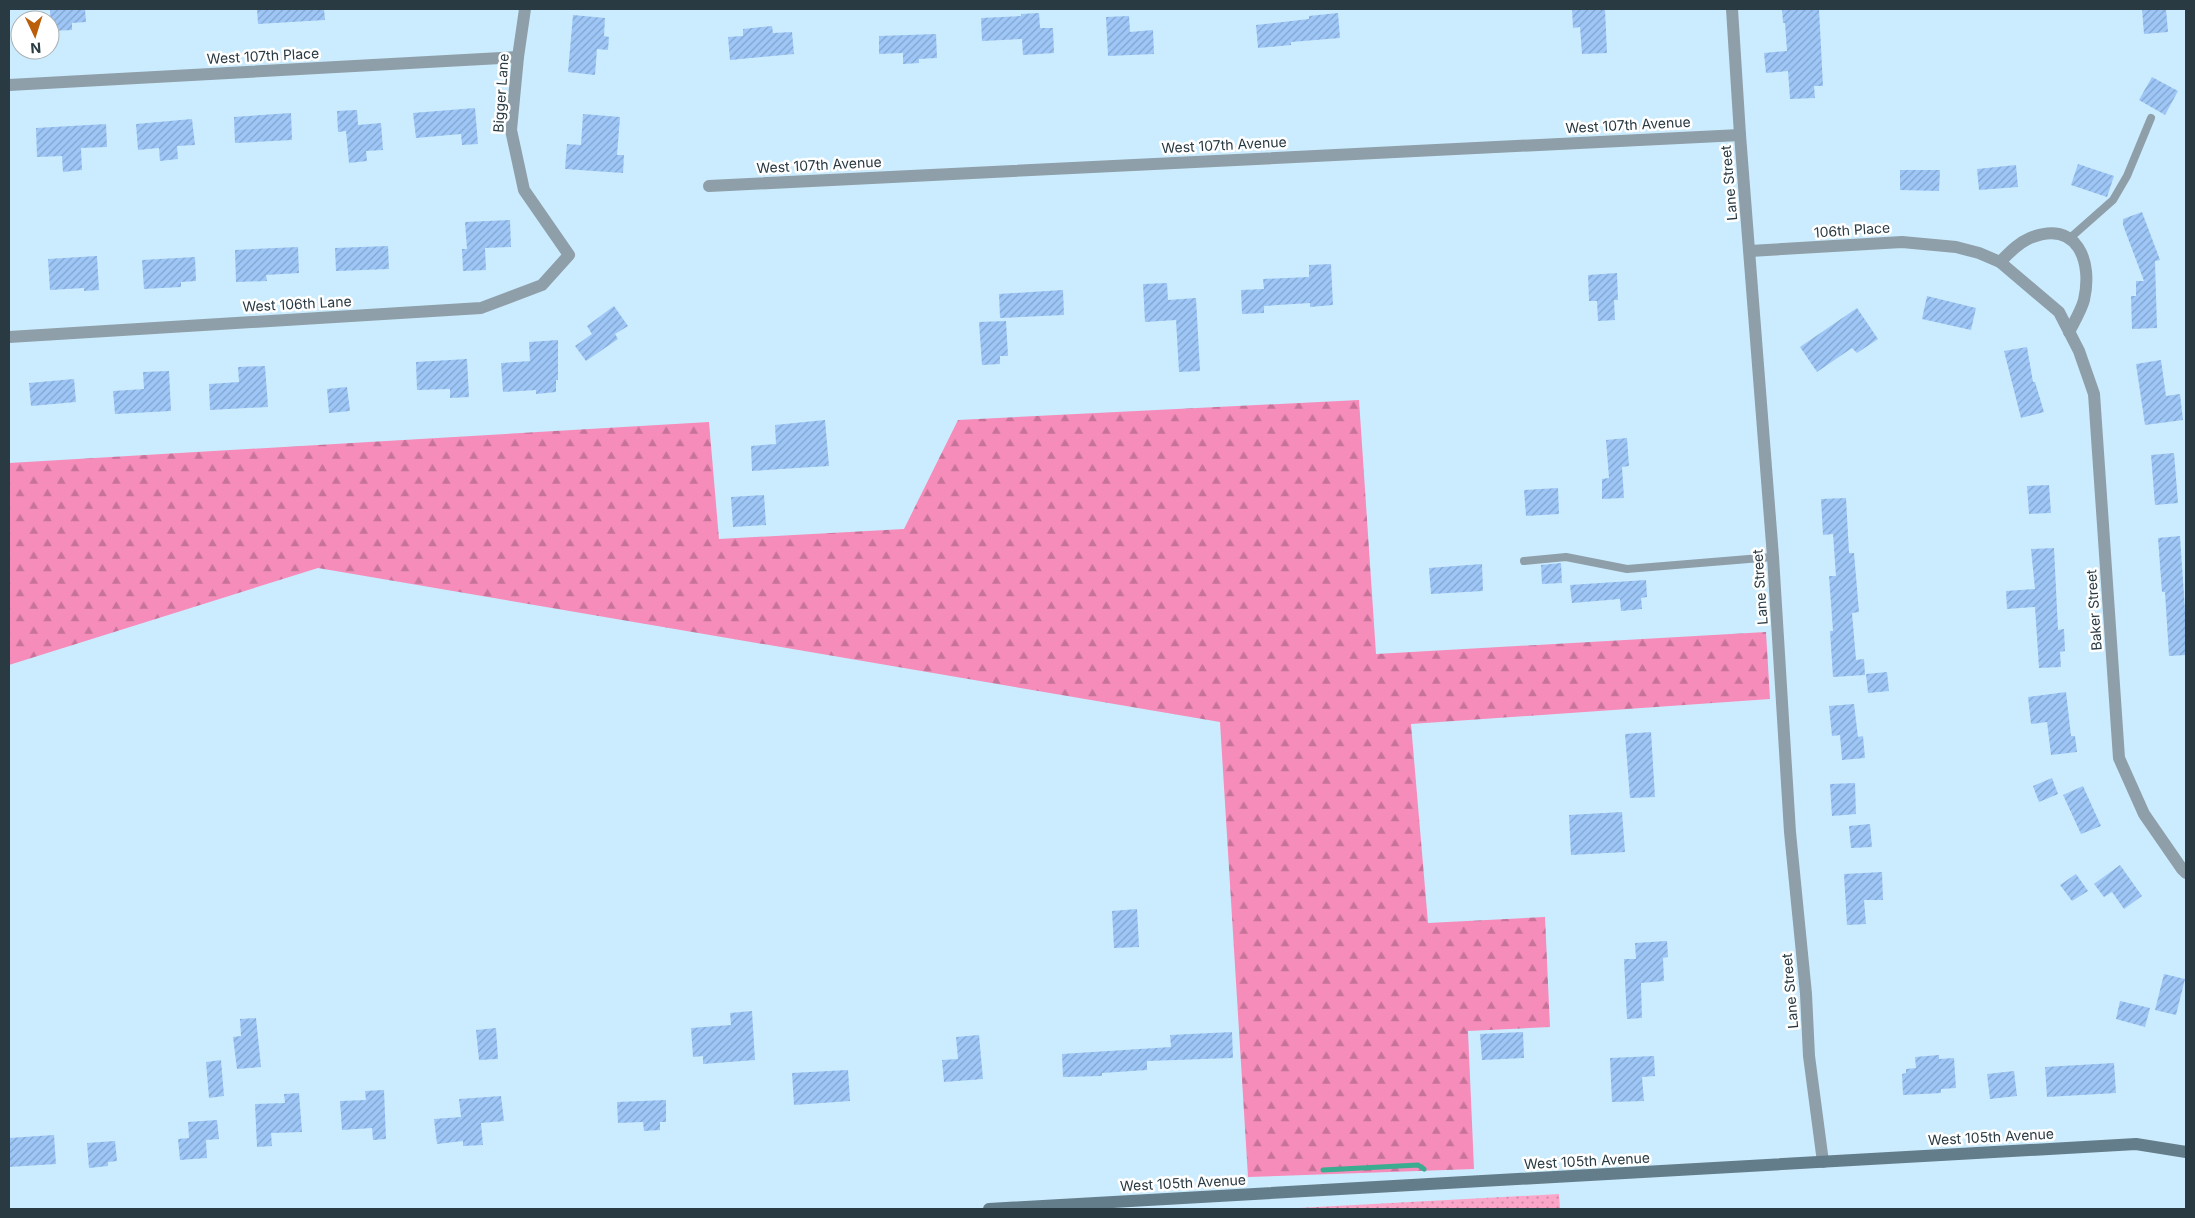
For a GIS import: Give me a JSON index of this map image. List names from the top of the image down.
{
  "streets": {
    "street": [
      "West 107th Place",
      "Bigger Lane",
      "West 107th Avenue",
      "Lane Street",
      "106th Place",
      "West 106th Lane",
      "Baker Street",
      "West 105th Avenue"
    ]
  },
  "crossings": [
    ["West 107th Place", "Bigger Lane"],
    ["Bigger Lane", "West 106th Lane"],
    ["West 107th Avenue", "Lane Street"],
    ["Lane Street", "106th Place"],
    ["Lane Street", "West 105th Avenue"],
    ["106th Place", "Baker Street"]
  ],
  "north": "bottom"
}
